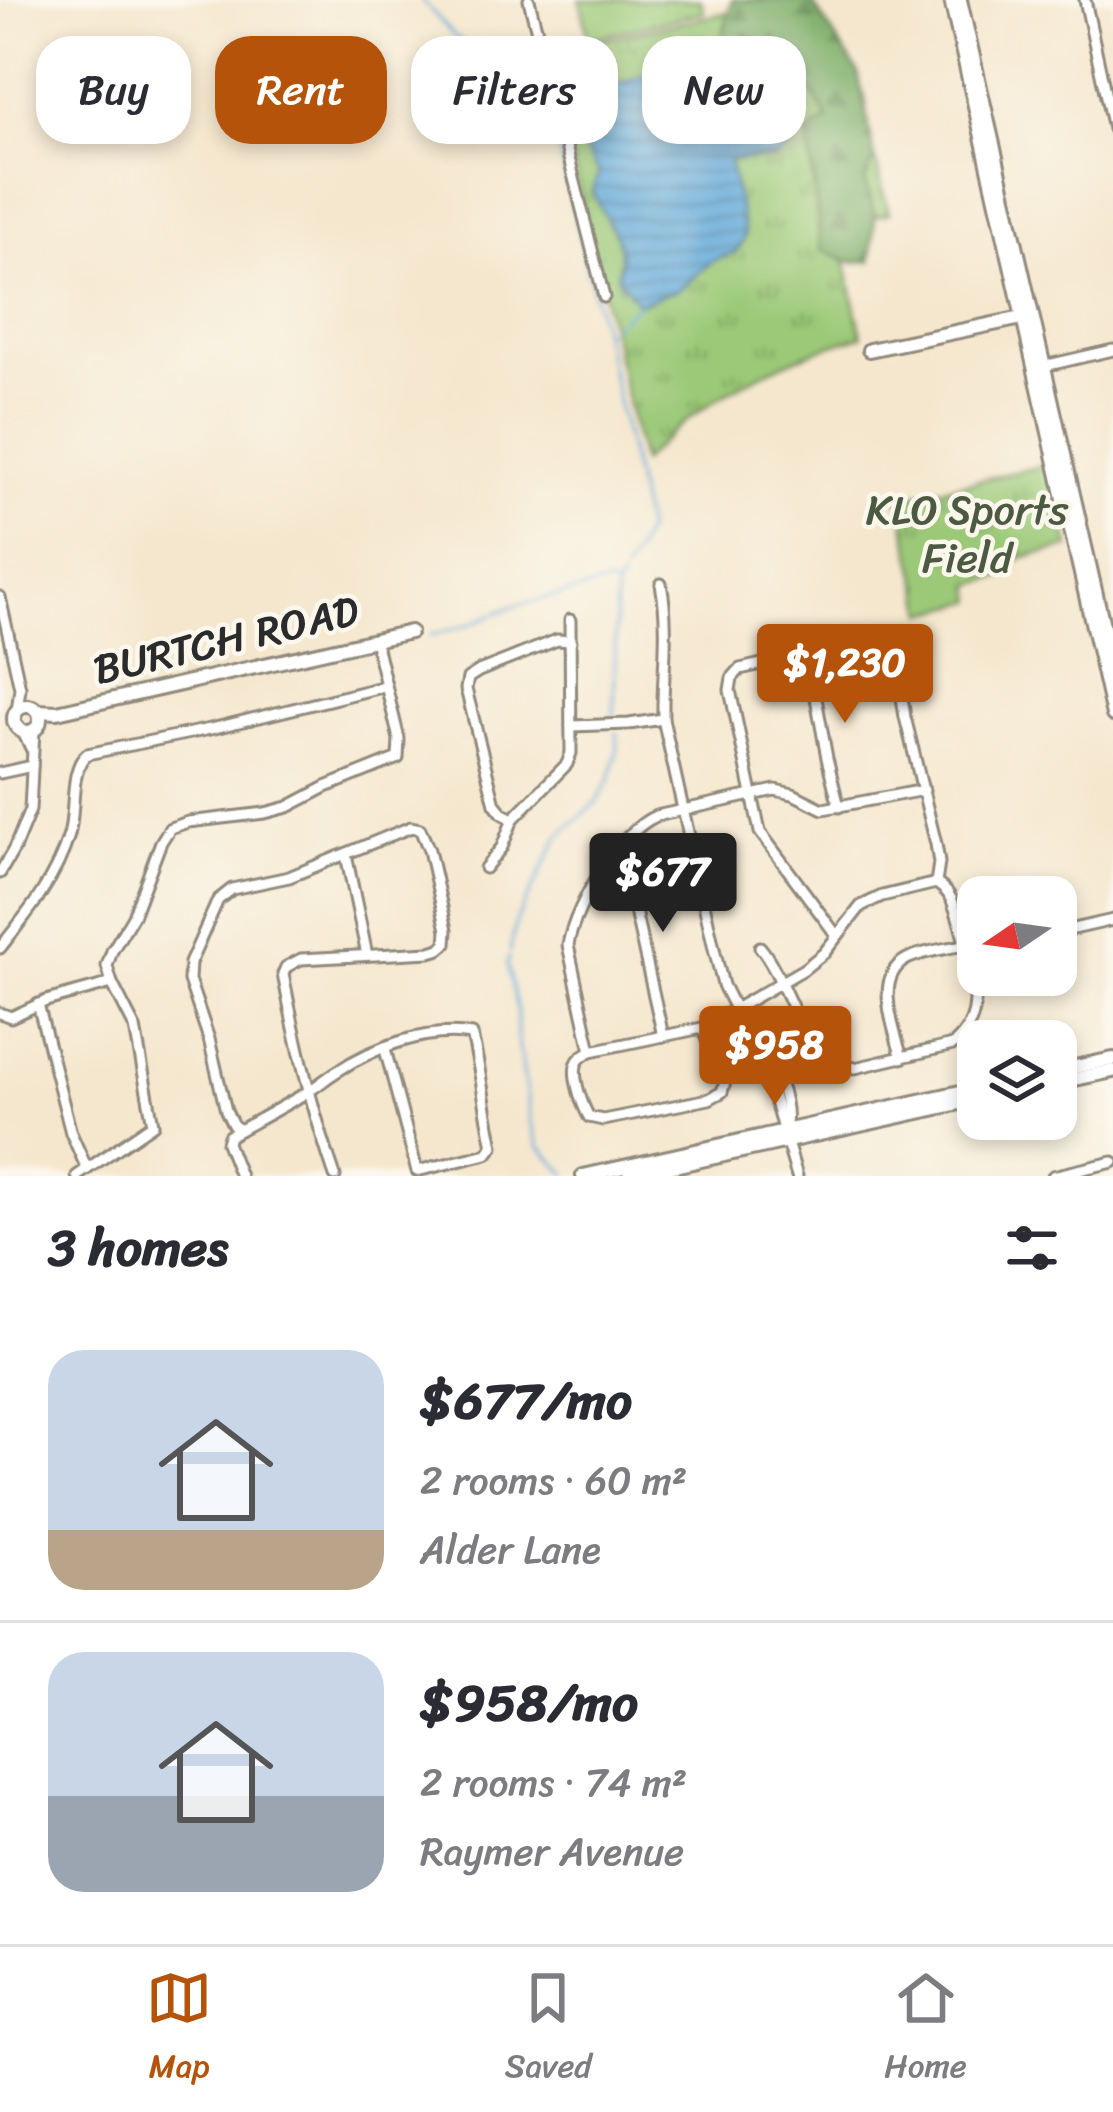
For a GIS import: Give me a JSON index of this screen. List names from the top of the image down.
{
  "streets": {
    "main road": ["BURTCH ROAD"]
  },
  "parks": ["KLO Sports Field"],
  "north": "left",
  "page": {
    "chip": [
      "Buy",
      "Rent",
      "Filters",
      "New"
    ],
    "price": ["$1,230", "$677", "$958"],
    "heading": "3 homes",
    "list": [
      {
        "name": "$677/mo",
        "note": "2 rooms · 60 m² · Alder Lane"
      },
      {
        "name": "$958/mo",
        "note": "2 rooms · 74 m² · Raymer Avenue"
      }
    ],
    "tabs": ["Map", "Saved", "Home"]
  }
}
